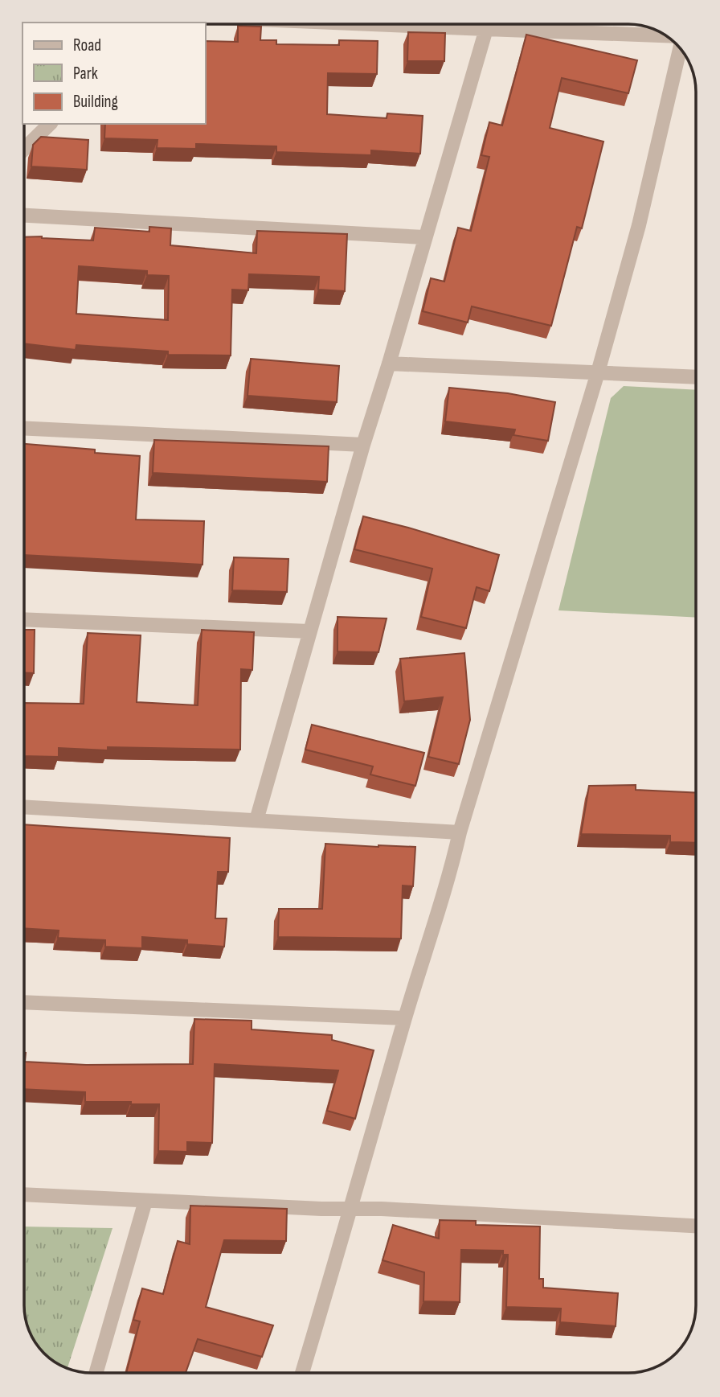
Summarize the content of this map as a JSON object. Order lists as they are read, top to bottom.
{
  "legend": ["Road", "Park", "Building"]
}
